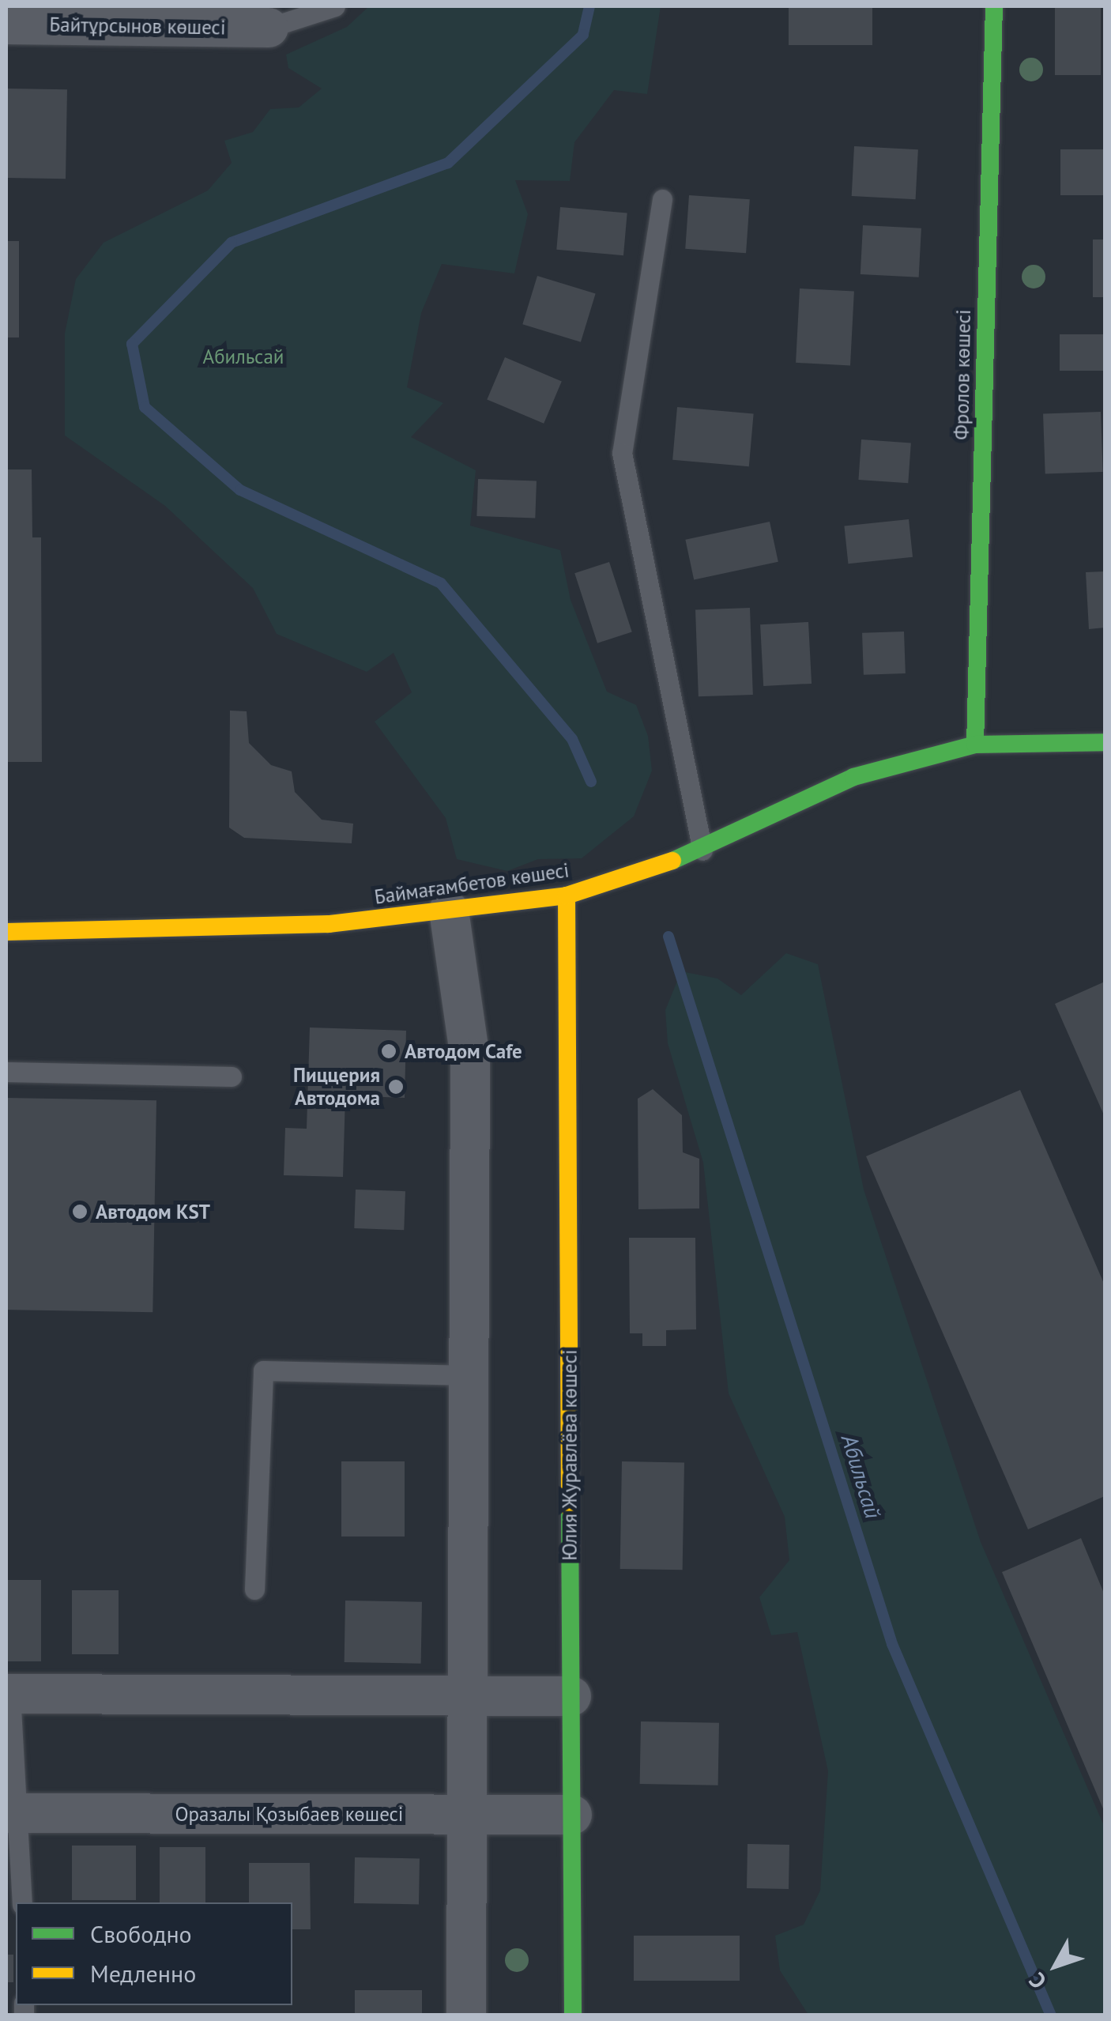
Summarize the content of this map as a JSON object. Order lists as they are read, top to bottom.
{
  "streets": {
    "street": [
      "Байтұрсынов көшесі",
      "Фролов көшесі",
      "Баймағамбетов көшесі",
      "Юлия Журавлёва көшесі",
      "Оразалы Қозыбаев көшесі"
    ]
  },
  "crossings": [
    ["Фролов көшесі", "Баймағамбетов көшесі"],
    ["Баймағамбетов көшесі", "Юлия Журавлёва көшесі"],
    ["Юлия Журавлёва көшесі", "Оразалы Қозыбаев көшесі"]
  ],
  "water": ["Абильсай"],
  "parks": ["Абильсай"],
  "places": ["Автодом Cafe", "Пиццерия Автодома", "Автодом KST"],
  "legend": ["Свободно", "Медленно"],
  "north": "bottom left"
}
